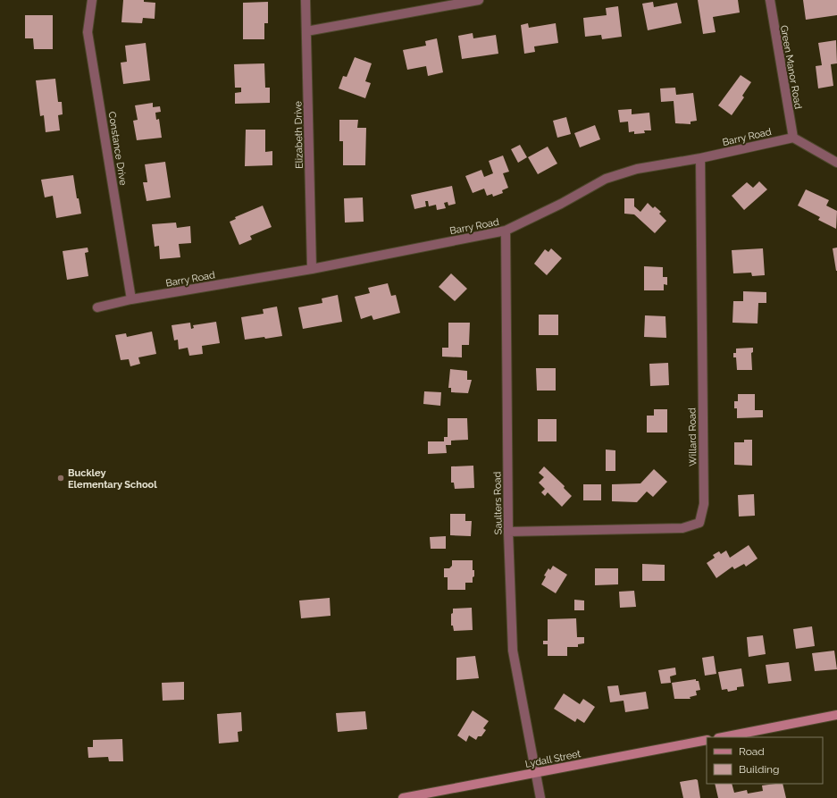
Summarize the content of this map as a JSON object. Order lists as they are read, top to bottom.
{
  "streets": {
    "street": [
      "Green Manor Road",
      "Elizabeth Drive",
      "Barry Road",
      "Constance Drive",
      "Willard Road",
      "Saulters Road",
      "Lydall Street"
    ]
  },
  "crossings": [
    ["Green Manor Road", "Barry Road"],
    ["Elizabeth Drive", "Barry Road"],
    ["Barry Road", "Constance Drive"],
    ["Barry Road", "Willard Road"],
    ["Barry Road", "Saulters Road"],
    ["Willard Road", "Saulters Road"],
    ["Saulters Road", "Lydall Street"]
  ],
  "places": ["Buckley Elementary School"],
  "legend": ["Road", "Building"]
}
